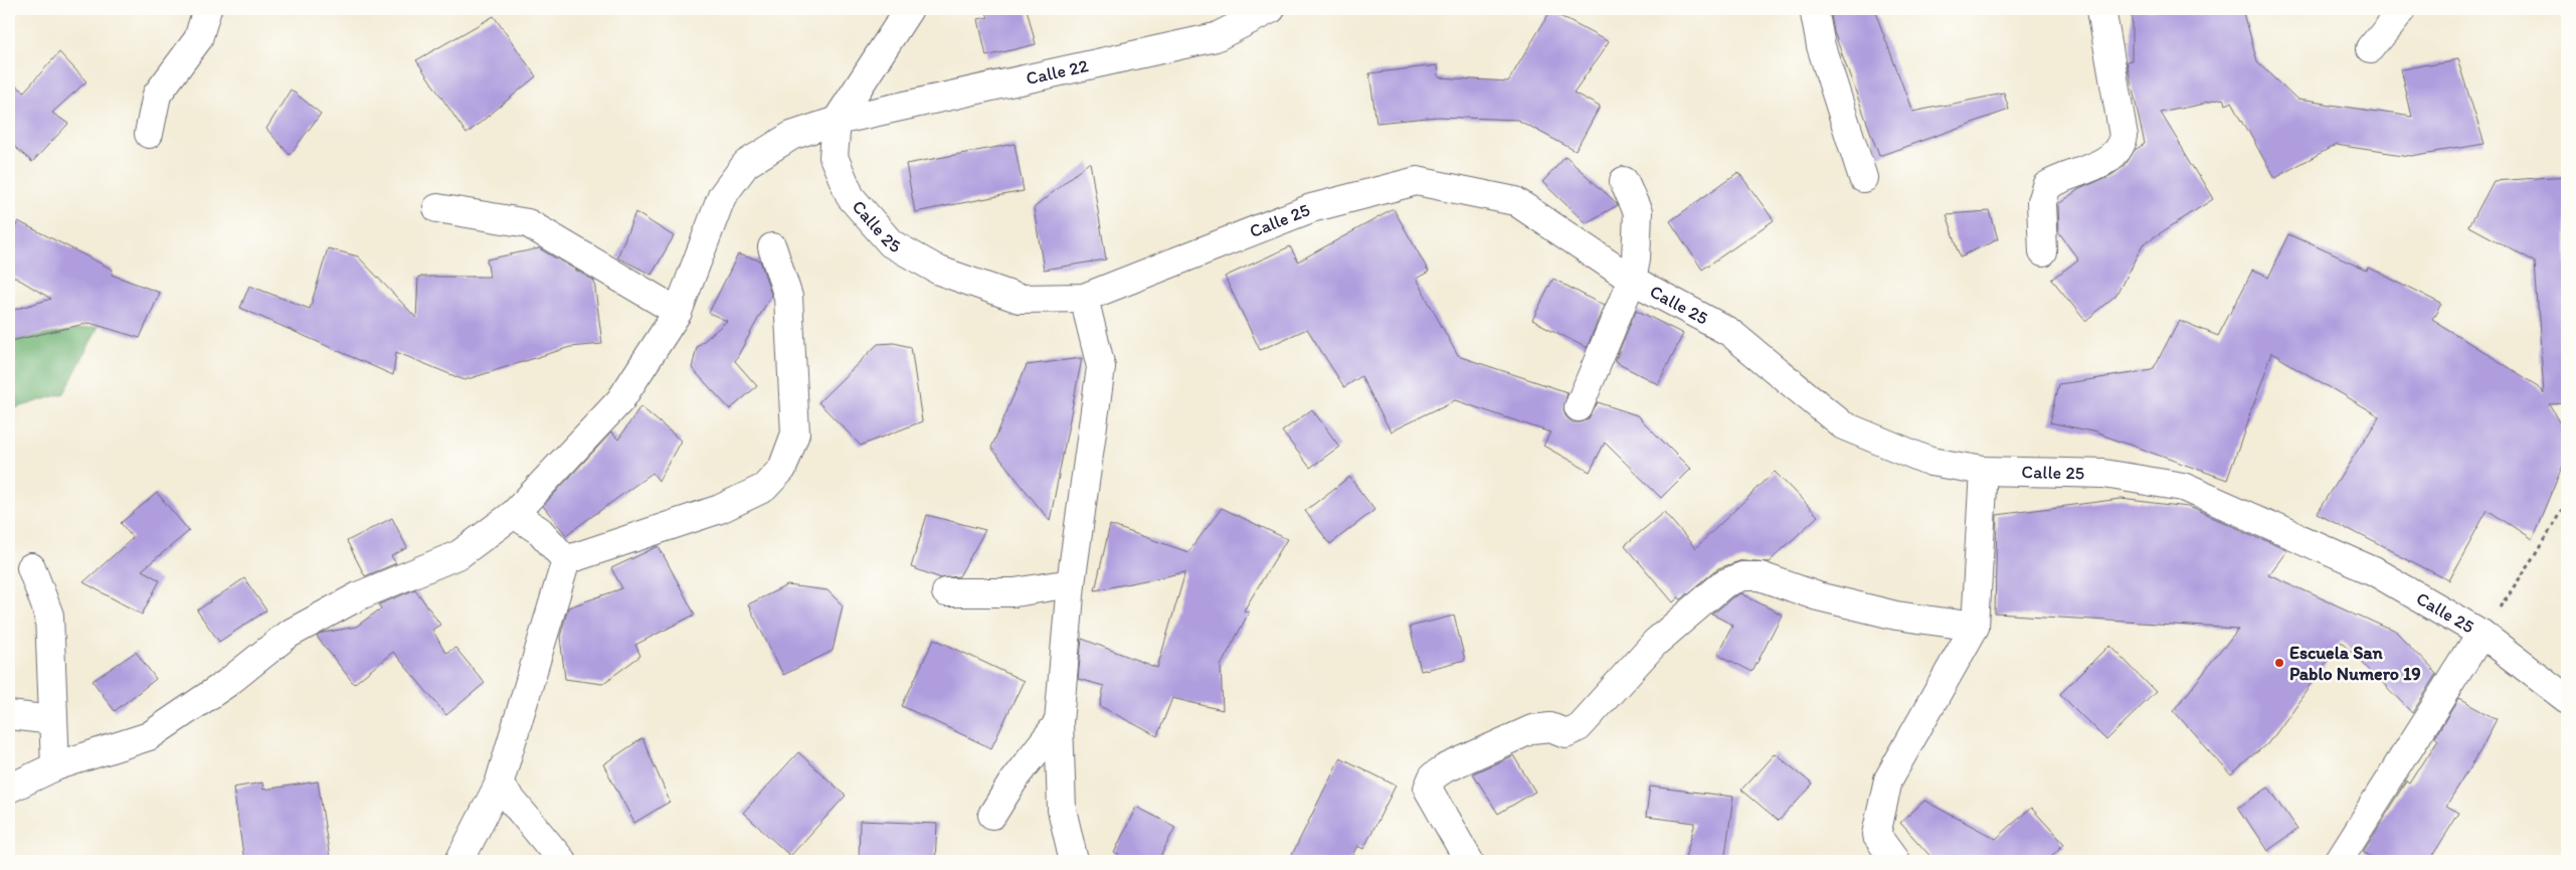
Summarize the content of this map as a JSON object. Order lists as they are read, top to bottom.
{
  "streets": {
    "street": ["Calle 22", "Calle 25"]
  },
  "crossings": [
    ["Calle 22", "Calle 25"]
  ],
  "places": ["Escuela San Pablo Numero 19"]
}
